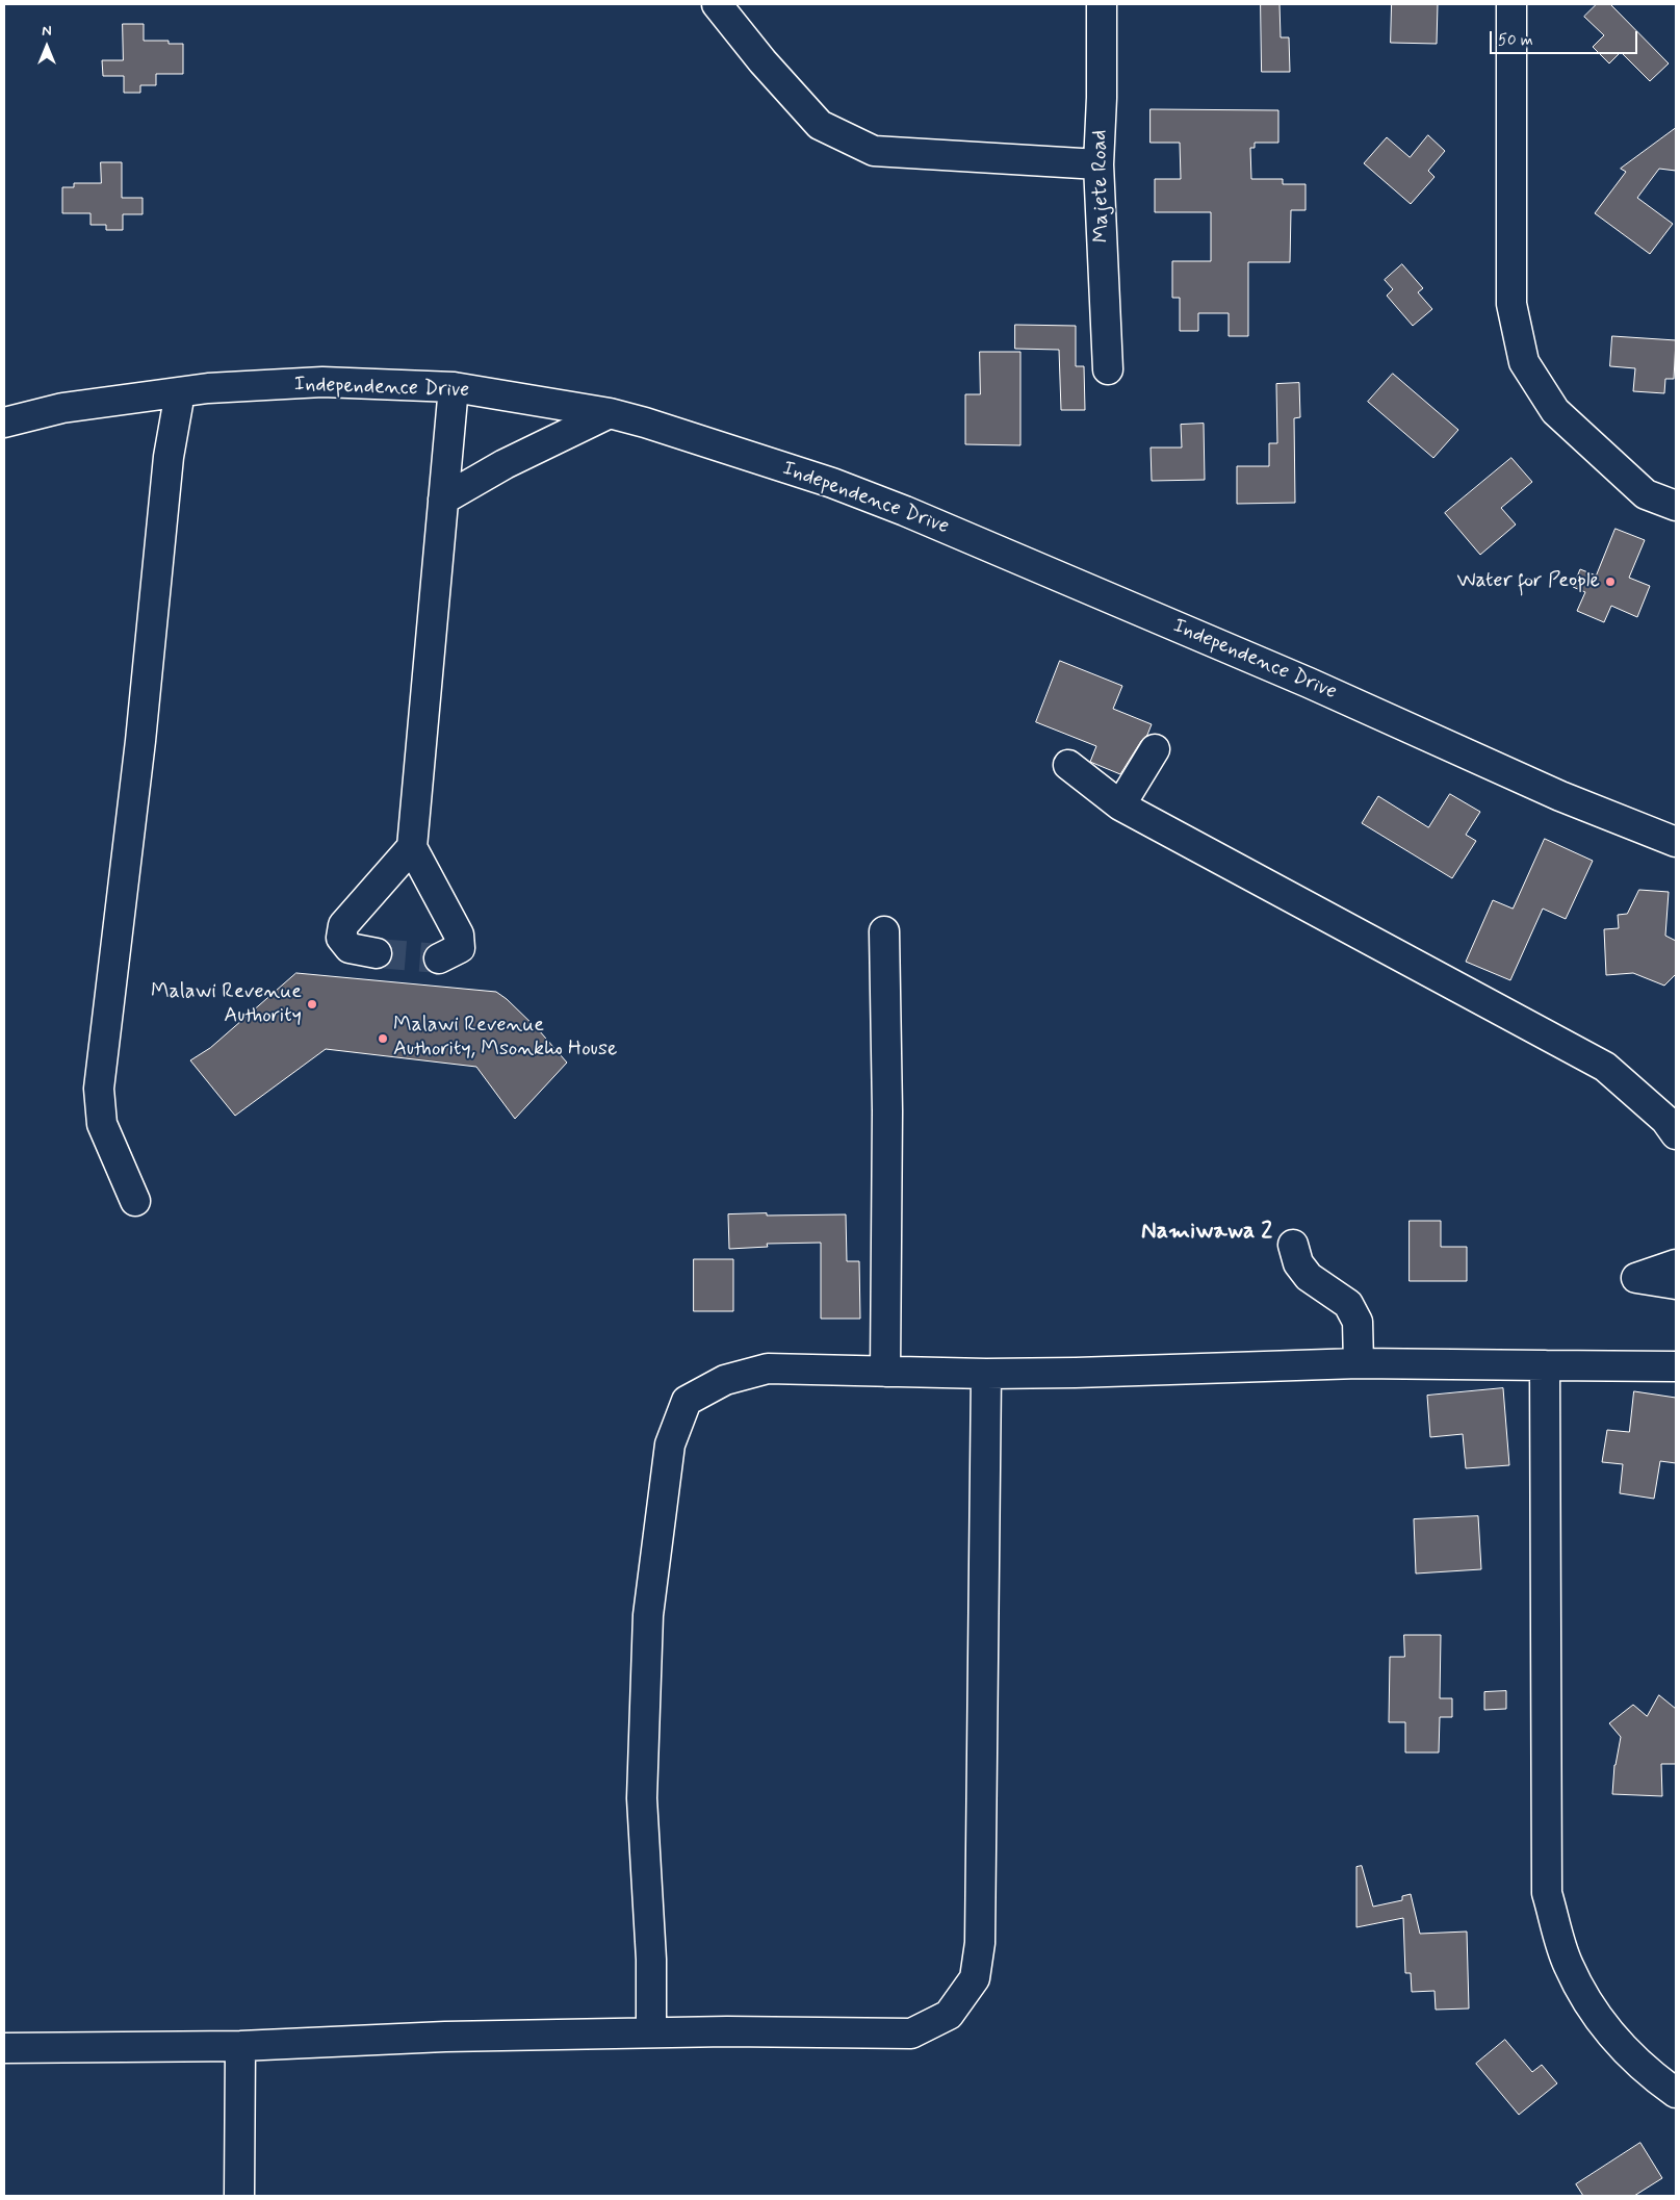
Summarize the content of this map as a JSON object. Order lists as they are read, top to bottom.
{
  "streets": {
    "street": ["Majete Road", "Independence Drive"]
  },
  "districts": ["Namiwawa 2"],
  "places": ["Water for People", "Malawi Revenue Authority", "Malawi Revenue Authority, Msonkho House"],
  "scale_bar": "50 m",
  "north": "top"
}
